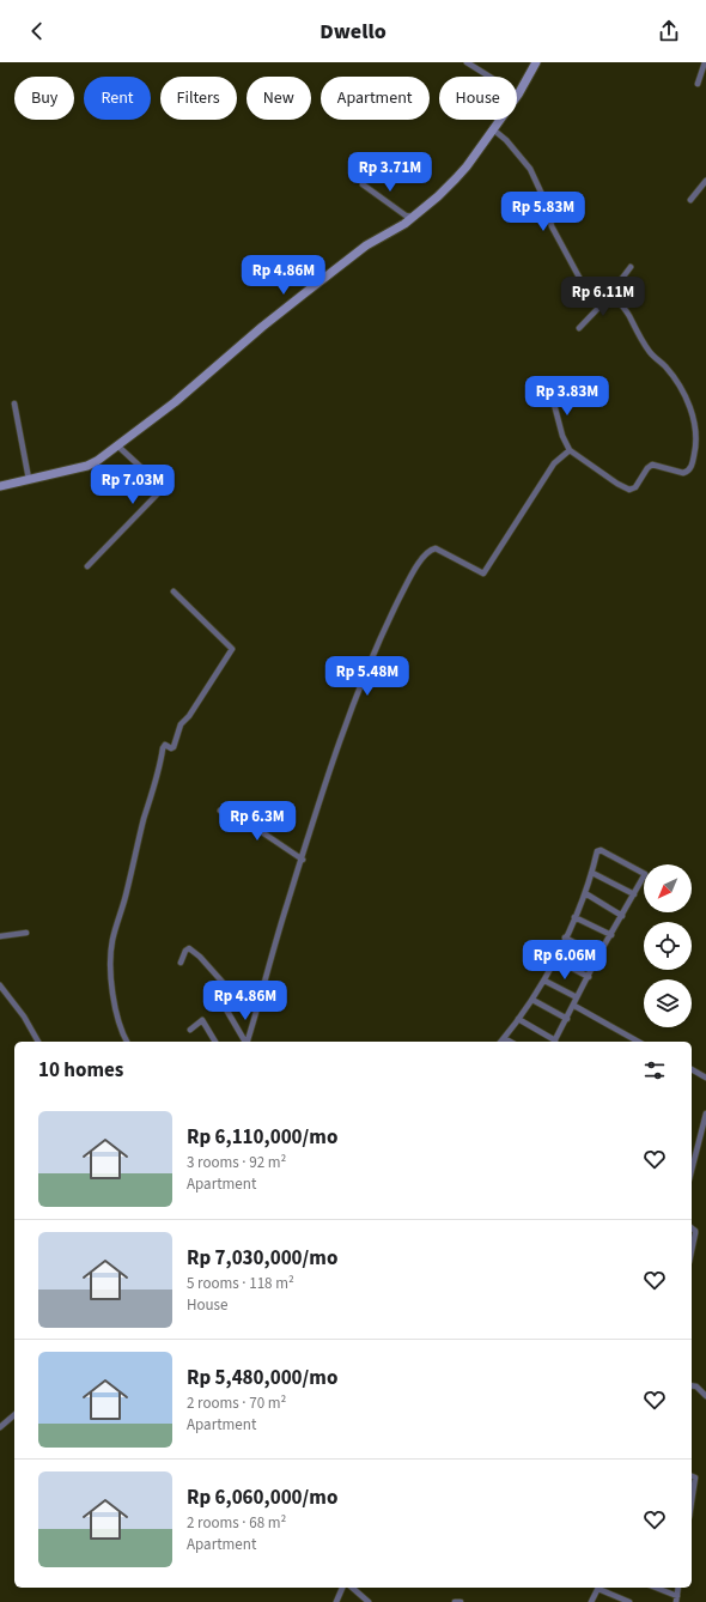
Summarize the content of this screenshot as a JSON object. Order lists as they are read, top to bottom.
{
  "north": "bottom left",
  "page": {
    "header": "Dwello",
    "chip": [
      "Buy",
      "Rent",
      "Filters",
      "New",
      "Apartment",
      "House"
    ],
    "price": [
      "Rp 3.71M",
      "Rp 5.83M",
      "Rp 4.86M",
      "Rp 6.11M",
      "Rp 3.83M",
      "Rp 7.03M",
      "Rp 5.48M",
      "Rp 6.3M",
      "Rp 6.06M",
      "Rp 4.86M"
    ],
    "heading": "10 homes",
    "list": [
      {
        "name": "Rp 6,110,000/mo",
        "note": "3 rooms · 92 m² · Apartment"
      },
      {
        "name": "Rp 7,030,000/mo",
        "note": "5 rooms · 118 m² · House"
      },
      {
        "name": "Rp 5,480,000/mo",
        "note": "2 rooms · 70 m² · Apartment"
      },
      {
        "name": "Rp 6,060,000/mo",
        "note": "2 rooms · 68 m² · Apartment"
      }
    ]
  }
}
